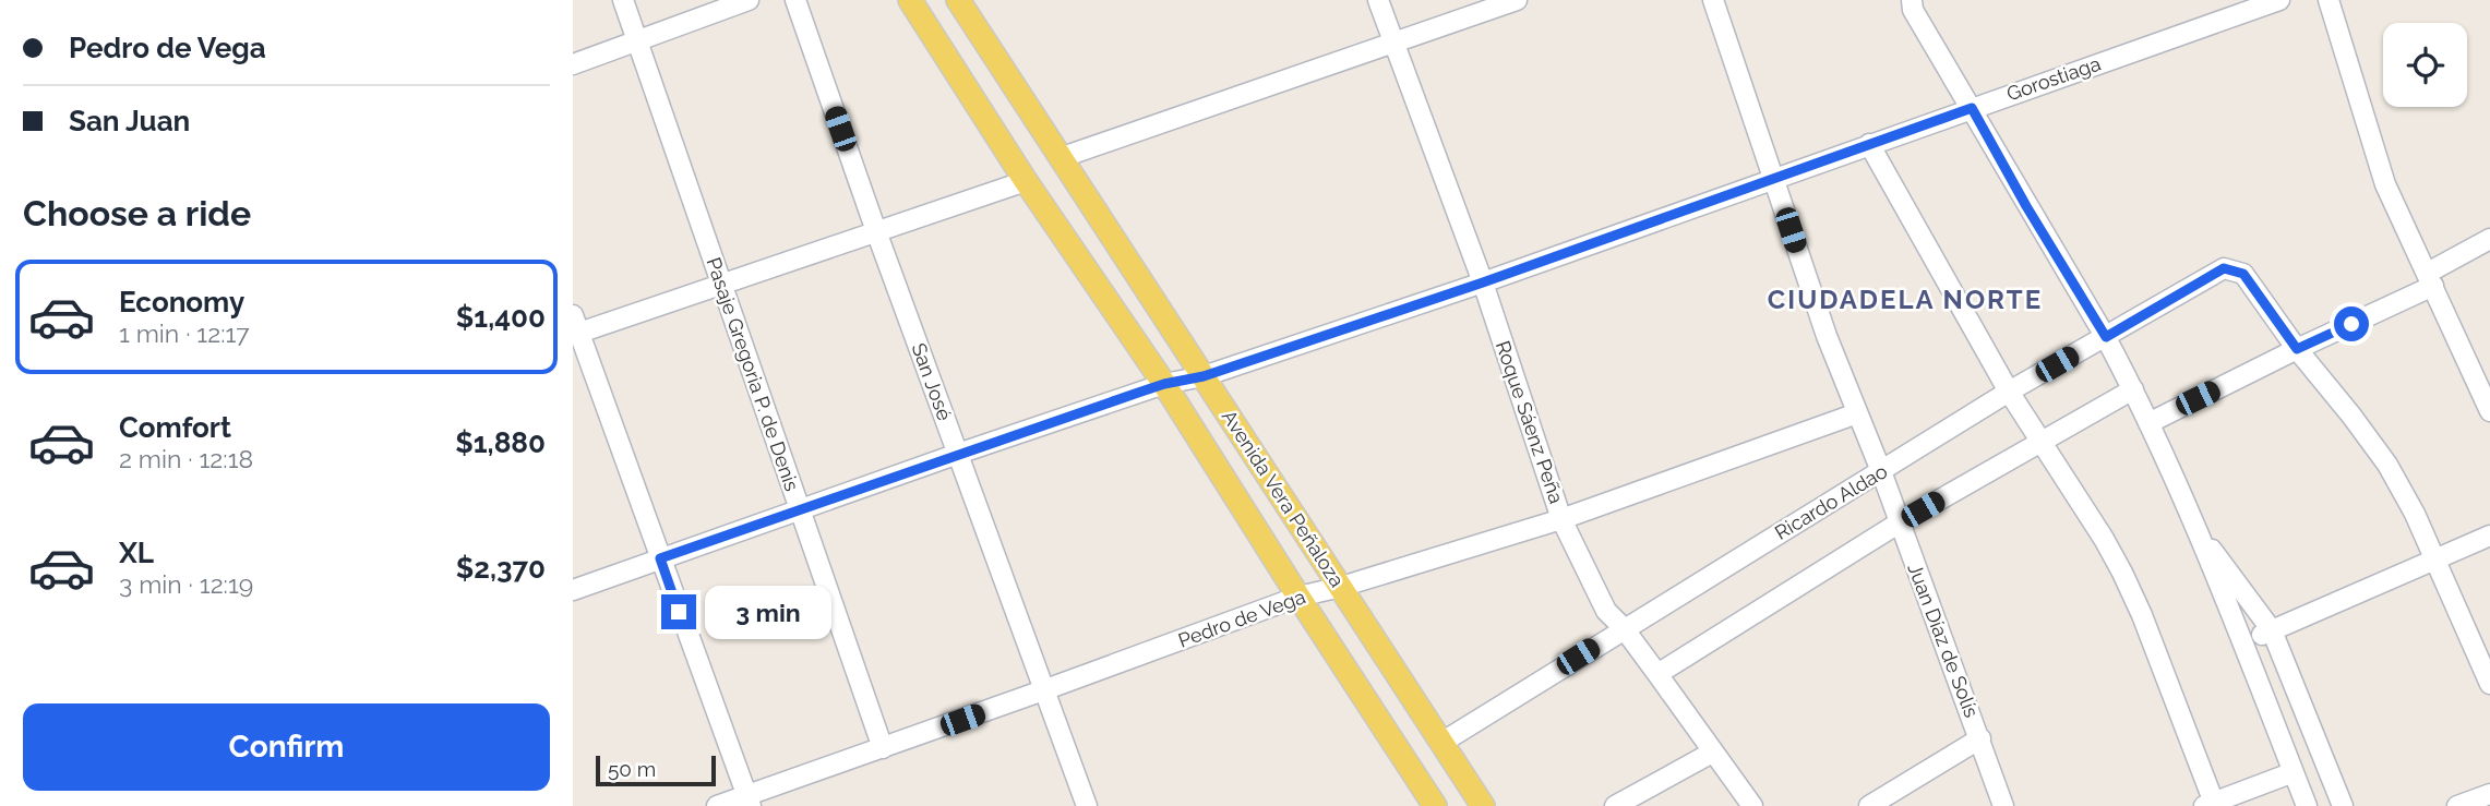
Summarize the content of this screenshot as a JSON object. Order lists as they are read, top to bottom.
{
  "streets": {
    "main road": ["Avenida Vera Peñaloza"],
    "street": [
      "Gorostiaga",
      "Pasaje Gregoria P. de Denis",
      "San José",
      "Roque Sáenz Peña",
      "Ricardo Aldao",
      "Pedro de Vega",
      "Juan Díaz de Solís"
    ]
  },
  "crossings": [
    ["Gorostiaga", "Pasaje Gregoria P. de Denis"],
    ["Gorostiaga", "San José"],
    ["Gorostiaga", "Roque Sáenz Peña"],
    ["Gorostiaga", "Avenida Vera Peñaloza"],
    ["Gorostiaga", "Juan Díaz de Solís"],
    ["Pasaje Gregoria P. de Denis", "Pedro de Vega"],
    ["San José", "Pedro de Vega"],
    ["Roque Sáenz Peña", "Ricardo Aldao"],
    ["Roque Sáenz Peña", "Pedro de Vega"],
    ["Avenida Vera Peñaloza", "Ricardo Aldao"],
    ["Avenida Vera Peñaloza", "Pedro de Vega"],
    ["Ricardo Aldao", "Juan Díaz de Solís"],
    ["Pedro de Vega", "Juan Díaz de Solís"]
  ],
  "districts": ["CIUDADELA NORTE"],
  "scale_bar": "50 m",
  "page": {
    "banner": ["Pedro de Vega", "San Juan"],
    "heading": "Choose a ride",
    "list": [
      {
        "name": "Economy",
        "note": "1 min · 12:17",
        "value": "$1,400"
      },
      {
        "name": "Comfort",
        "note": "2 min · 12:18",
        "value": "$1,880"
      },
      {
        "name": "XL",
        "note": "3 min · 12:19",
        "value": "$2,370"
      }
    ],
    "bubble": "3 min",
    "buttons": "Confirm",
    "scale": "50 m"
  }
}
